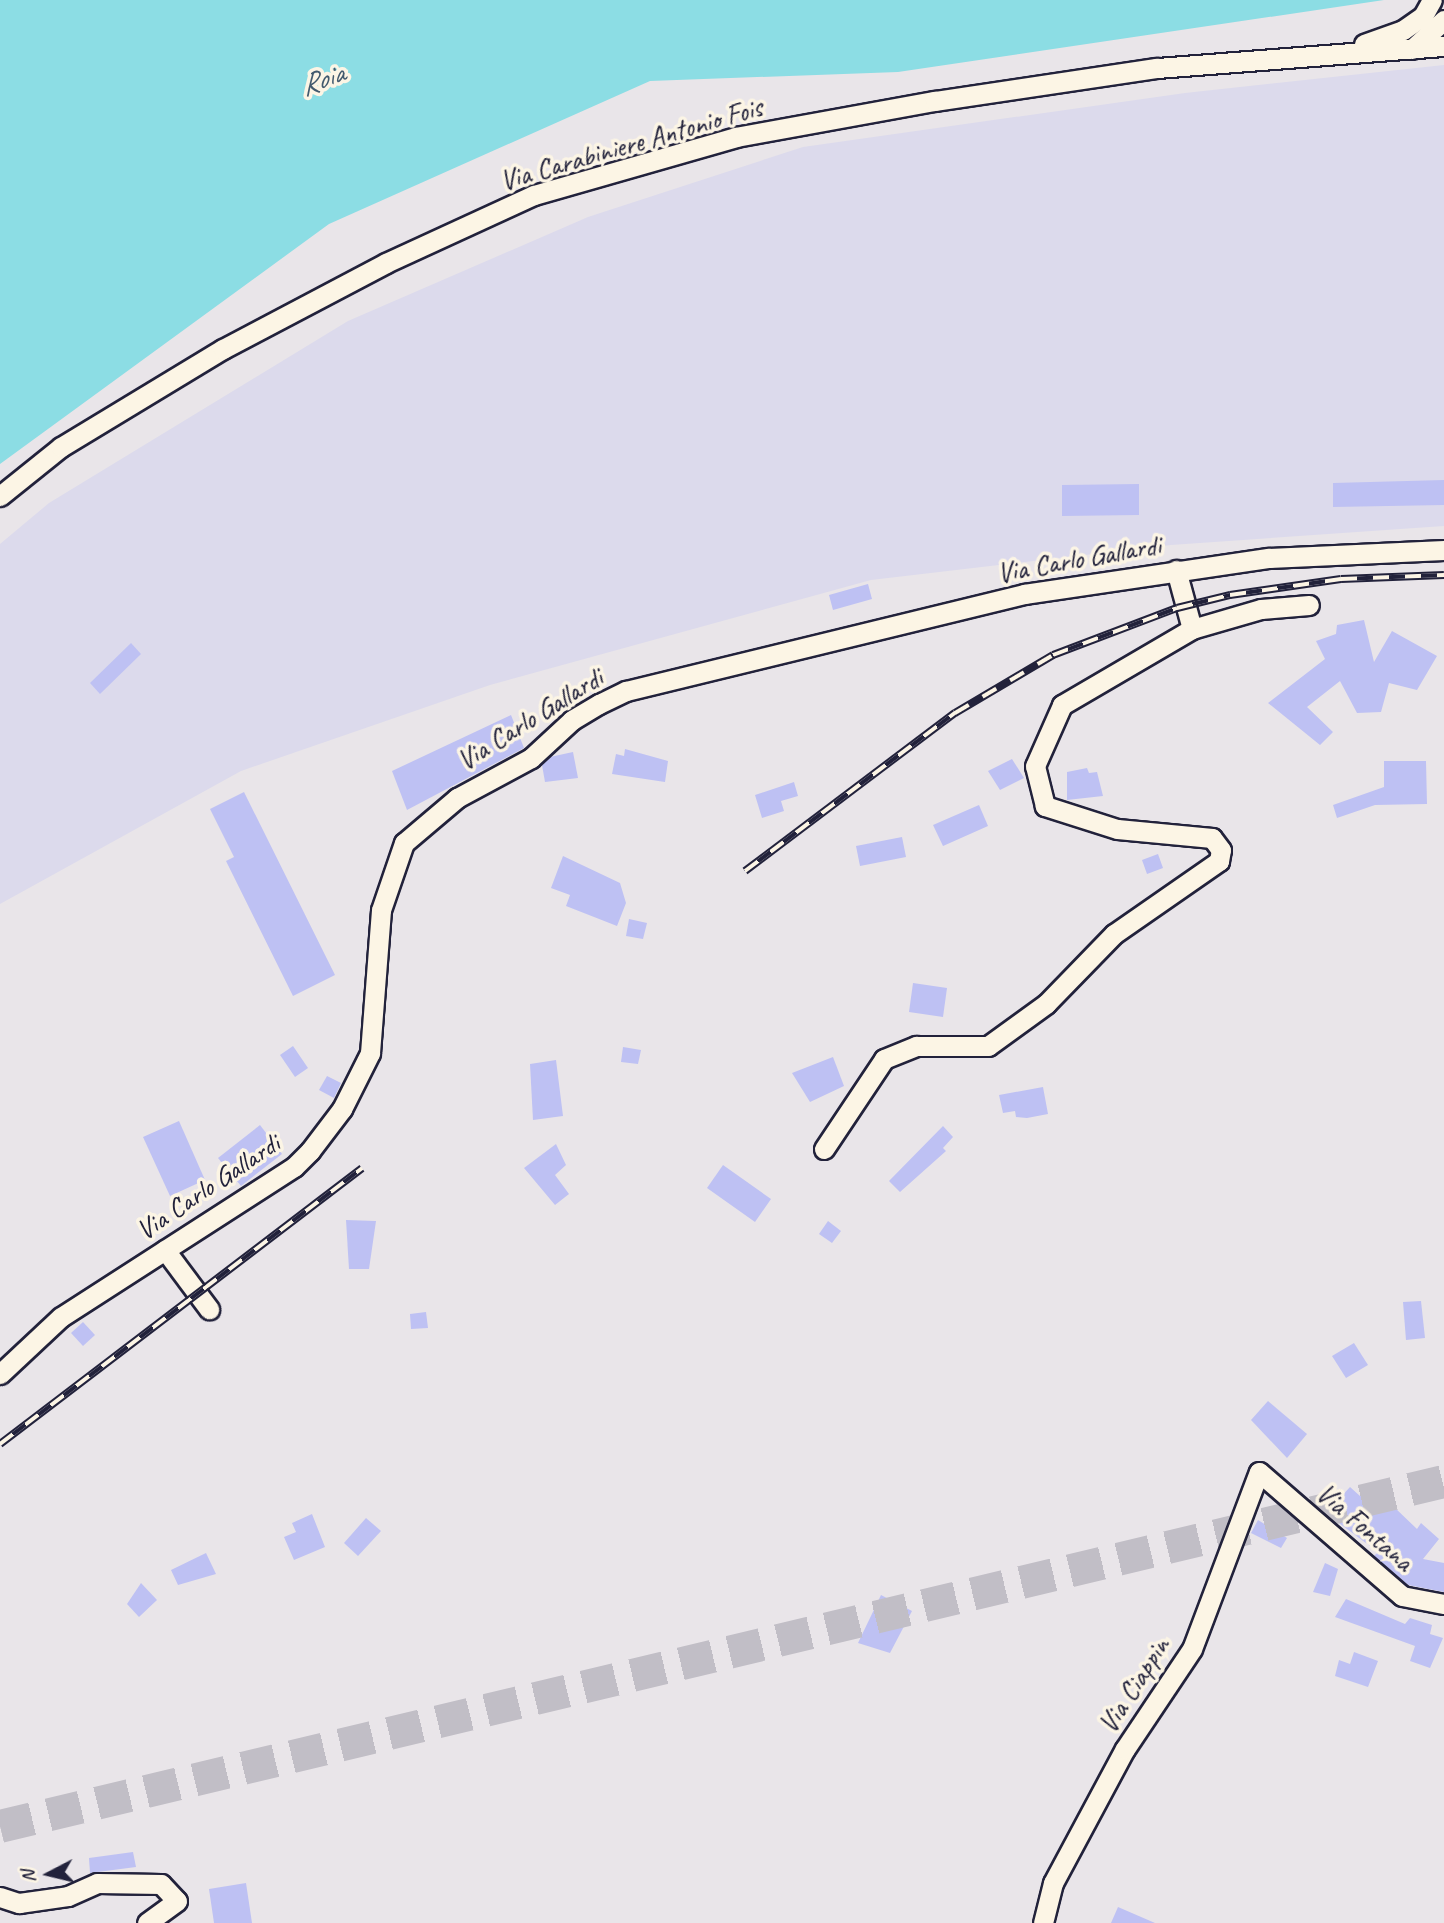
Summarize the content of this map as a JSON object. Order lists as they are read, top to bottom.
{
  "streets": {
    "street": [
      "Via Carabiniere Antonio Fois",
      "Via Carlo Gallardi",
      "Via Fontana",
      "Via Ciappin"
    ]
  },
  "crossings": [
    ["Via Fontana", "Via Ciappin"]
  ],
  "water": ["Roia"],
  "north": "left"
}
